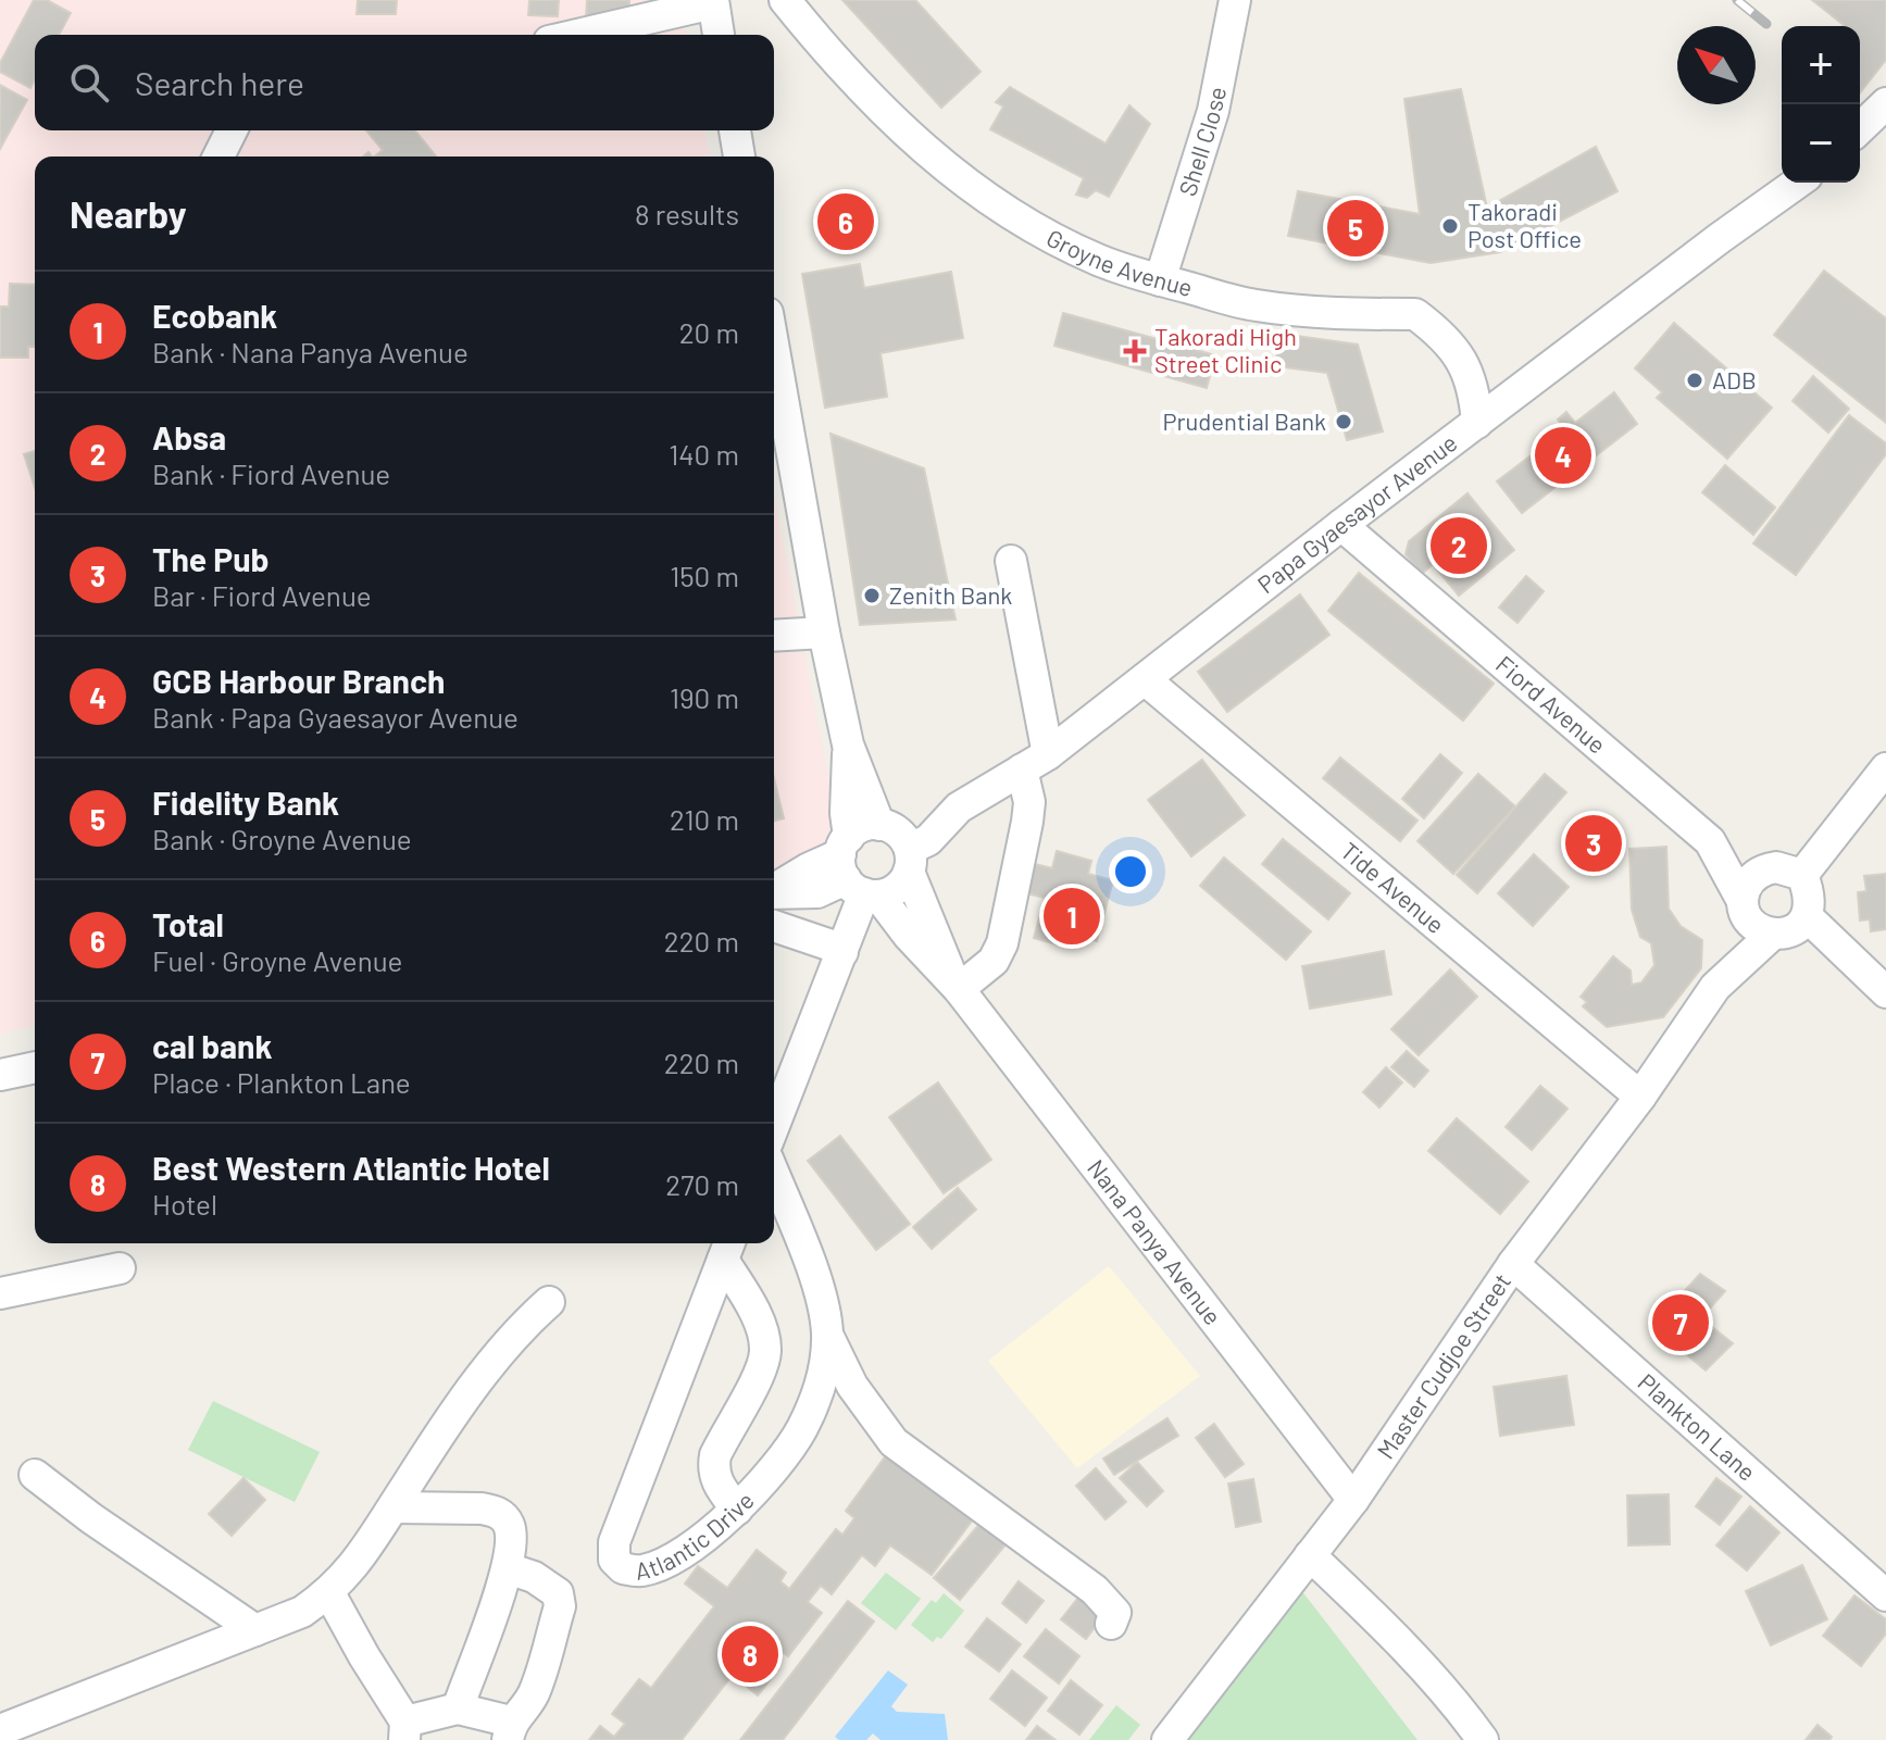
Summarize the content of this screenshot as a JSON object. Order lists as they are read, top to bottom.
{
  "streets": {
    "street": [
      "Shell Close",
      "Groyne Avenue",
      "Papa Gyaesayor Avenue",
      "Fiord Avenue",
      "Tide Avenue",
      "Nana Panya Avenue",
      "Master Cudjoe Street",
      "Plankton Lane",
      "Atlantic Drive"
    ]
  },
  "crossings": [
    ["Shell Close", "Groyne Avenue"],
    ["Groyne Avenue", "Papa Gyaesayor Avenue"],
    ["Papa Gyaesayor Avenue", "Fiord Avenue"],
    ["Papa Gyaesayor Avenue", "Tide Avenue"],
    ["Papa Gyaesayor Avenue", "Nana Panya Avenue"],
    ["Fiord Avenue", "Master Cudjoe Street"],
    ["Tide Avenue", "Master Cudjoe Street"],
    ["Nana Panya Avenue", "Master Cudjoe Street"],
    ["Master Cudjoe Street", "Plankton Lane"]
  ],
  "places": {
    "other": [
      "Takoradi Post Office",
      "ADB",
      "Prudential Bank",
      "Zenith Bank"
    ],
    "health": ["Takoradi High Street Clinic"]
  },
  "north": "top left",
  "page": {
    "map_buttons": ["+", "−"],
    "search": "Search here",
    "heading": ["Nearby", "8 results"],
    "pins": [
      "6",
      "5",
      "4",
      "2",
      "3",
      "1",
      "7",
      "8"
    ],
    "list": [
      {
        "mark": "1",
        "name": "Ecobank",
        "note": "Bank · Nana Panya Avenue",
        "value": "20 m"
      },
      {
        "mark": "2",
        "name": "Absa",
        "note": "Bank · Fiord Avenue",
        "value": "140 m"
      },
      {
        "mark": "3",
        "name": "The Pub",
        "note": "Bar · Fiord Avenue",
        "value": "150 m"
      },
      {
        "mark": "4",
        "name": "GCB Harbour Branch",
        "note": "Bank · Papa Gyaesayor Avenue",
        "value": "190 m"
      },
      {
        "mark": "5",
        "name": "Fidelity Bank",
        "note": "Bank · Groyne Avenue",
        "value": "210 m"
      },
      {
        "mark": "6",
        "name": "Total",
        "note": "Fuel · Groyne Avenue",
        "value": "220 m"
      },
      {
        "mark": "7",
        "name": "cal bank",
        "note": "Place · Plankton Lane",
        "value": "220 m"
      },
      {
        "mark": "8",
        "name": "Best Western Atlantic Hotel",
        "note": "Hotel",
        "value": "270 m"
      }
    ]
  }
}
